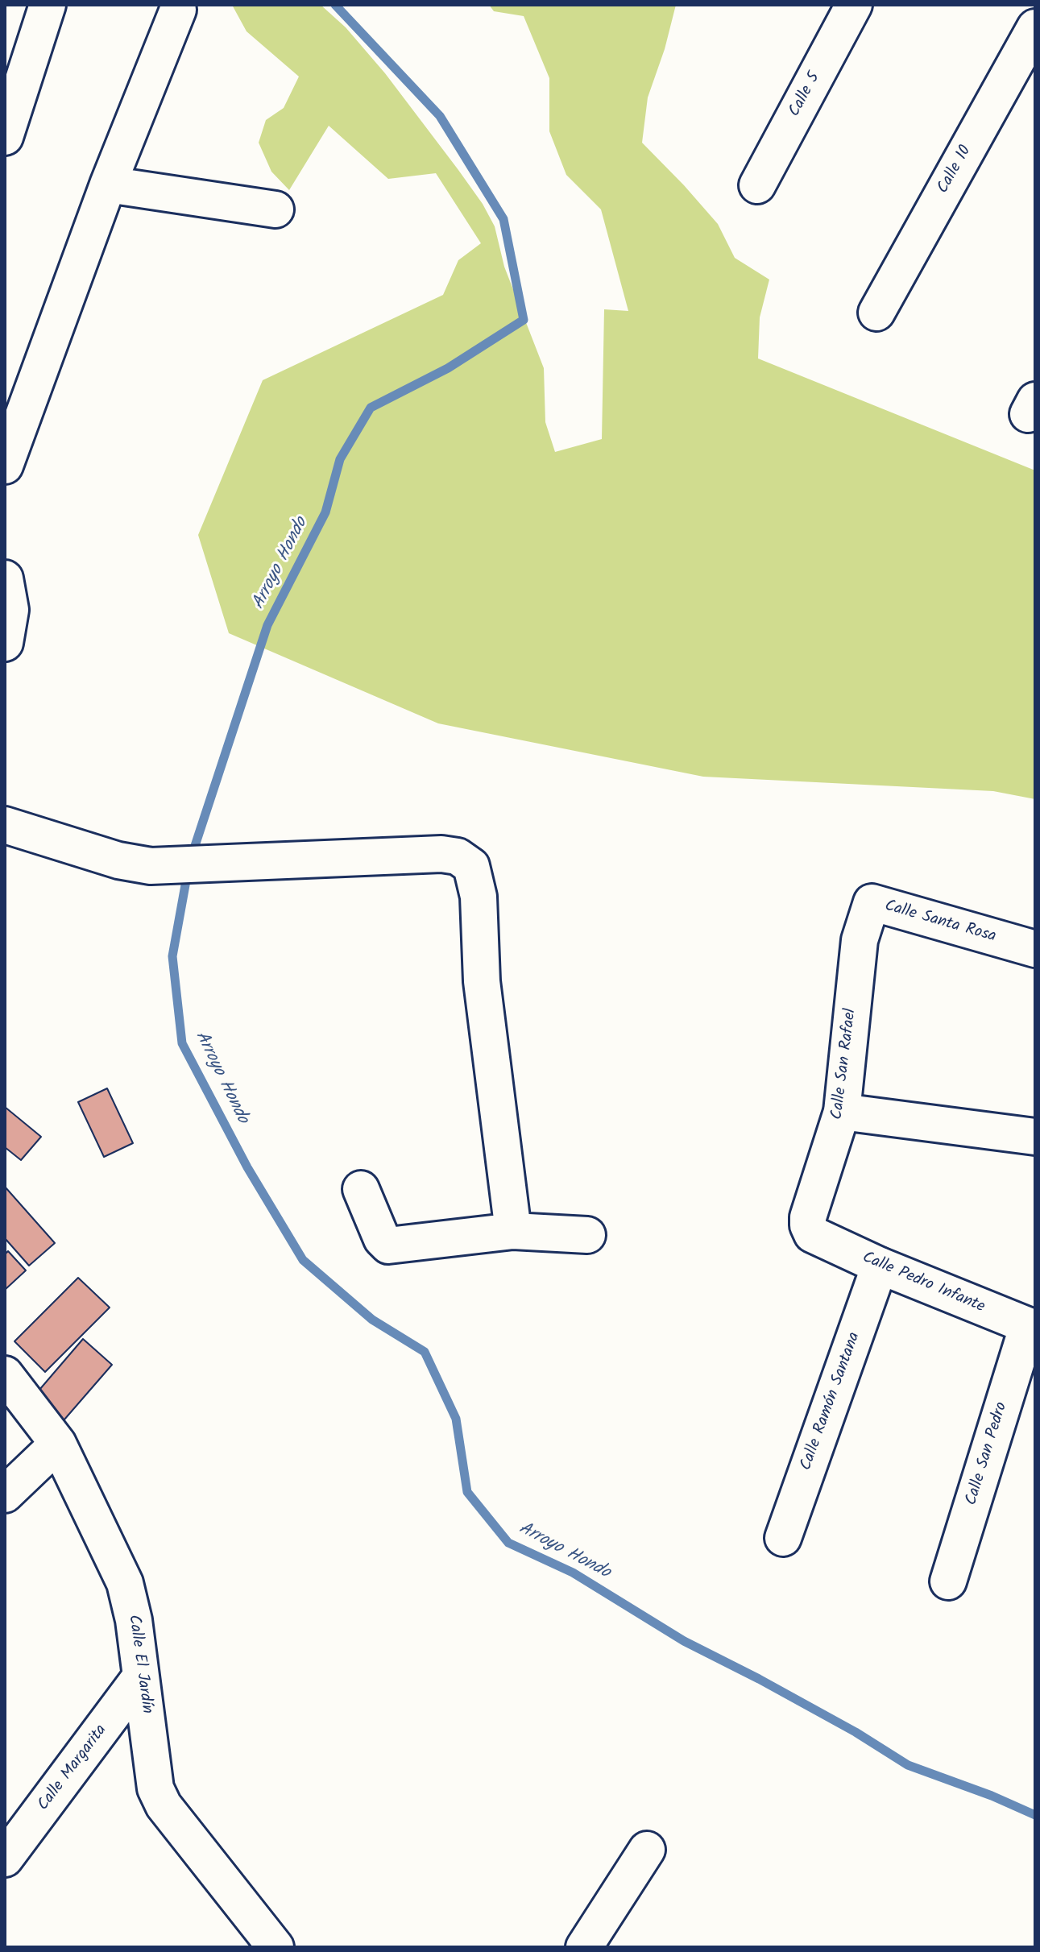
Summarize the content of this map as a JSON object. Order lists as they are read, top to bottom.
{
  "streets": {
    "street": [
      "Calle 5",
      "Calle 10",
      "Calle Santa Rosa",
      "Calle San Rafael",
      "Calle Pedro Infante",
      "Calle Ramón Santana",
      "Calle San Pedro",
      "Calle El Jardín",
      "Calle Margarita"
    ]
  },
  "crossings": [
    ["Calle Santa Rosa", "Calle San Rafael"],
    ["Calle San Rafael", "Calle Pedro Infante"],
    ["Calle Pedro Infante", "Calle Ramón Santana"],
    ["Calle Pedro Infante", "Calle San Pedro"],
    ["Calle El Jardín", "Calle Margarita"]
  ],
  "water": ["Arroyo Hondo"]
}
